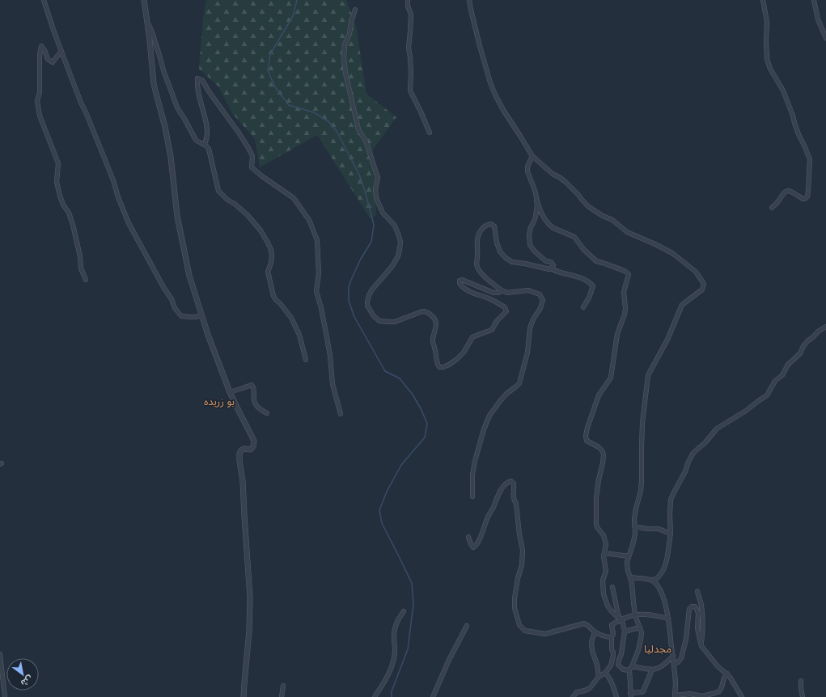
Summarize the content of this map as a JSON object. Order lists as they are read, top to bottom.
{
  "districts": ["بو زريده", "مجدليا"],
  "north": "bottom right"
}
